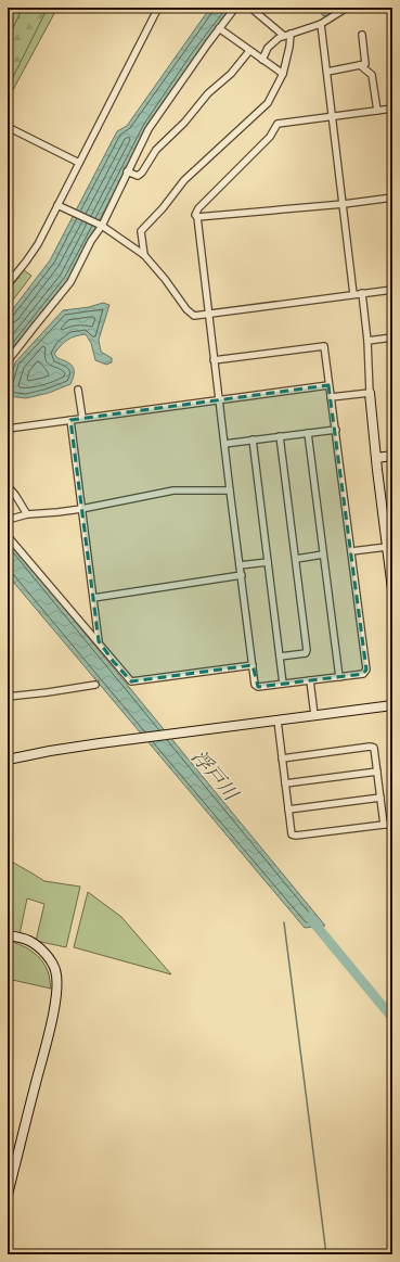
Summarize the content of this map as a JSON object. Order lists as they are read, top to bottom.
{
  "water": ["浮戸川"]
}
